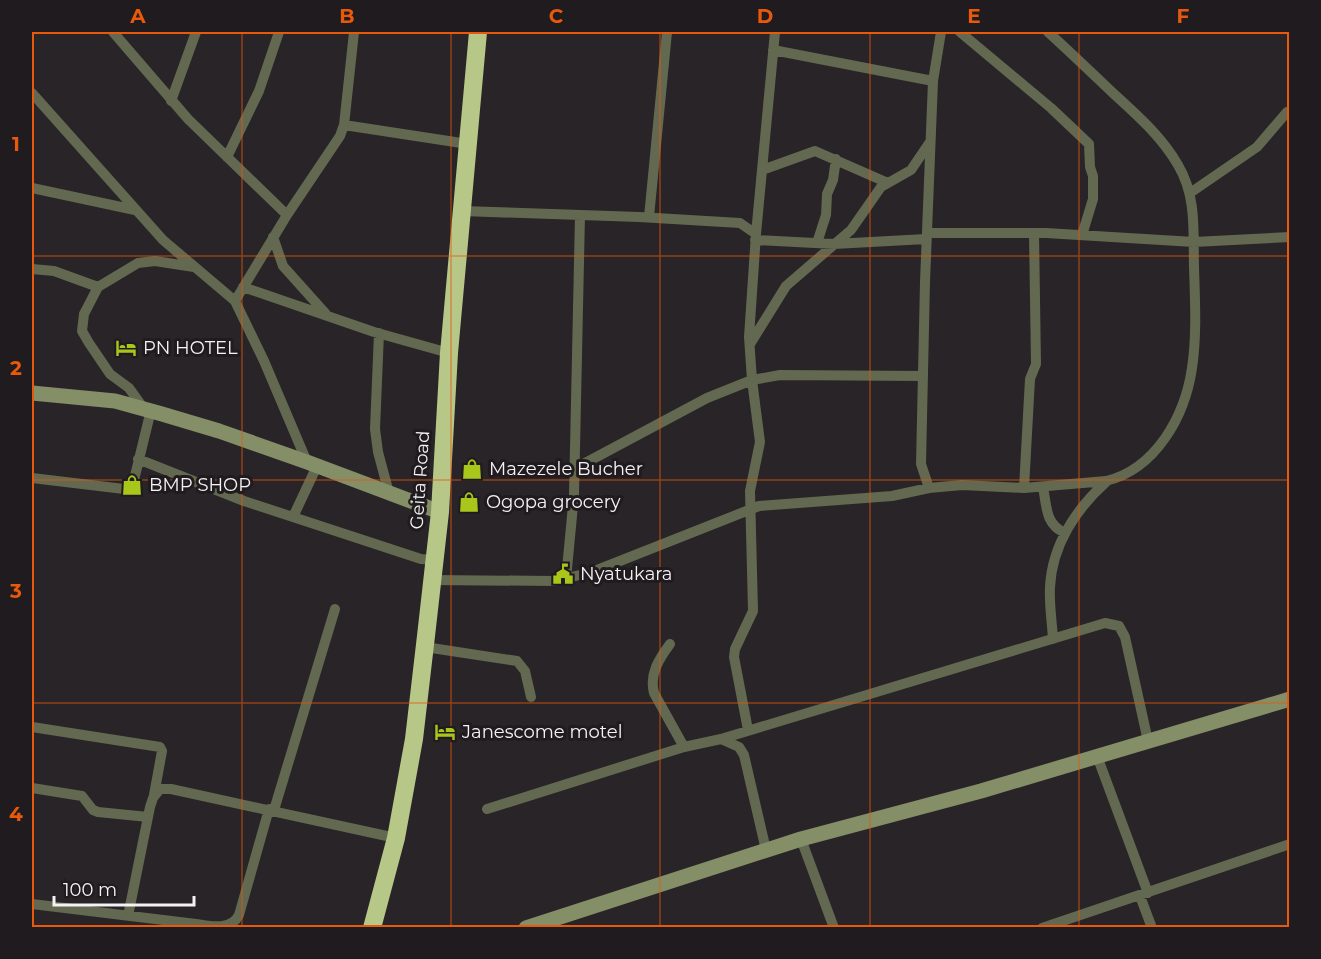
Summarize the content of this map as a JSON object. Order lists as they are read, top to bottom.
{
  "streets": {
    "highway": ["Geita Road"]
  },
  "places": {
    "hotel": ["PN HOTEL", "Janescome motel"],
    "shop": ["Mazezele Bucher", "BMP SHOP", "Ogopa grocery"],
    "public building": ["Nyatukara"]
  },
  "scale_bar": "100 m",
  "grid": {
    "columns": [
      "A",
      "B",
      "C",
      "D",
      "E",
      "F"
    ],
    "rows": [
      "1",
      "2",
      "3",
      "4"
    ]
  }
}
